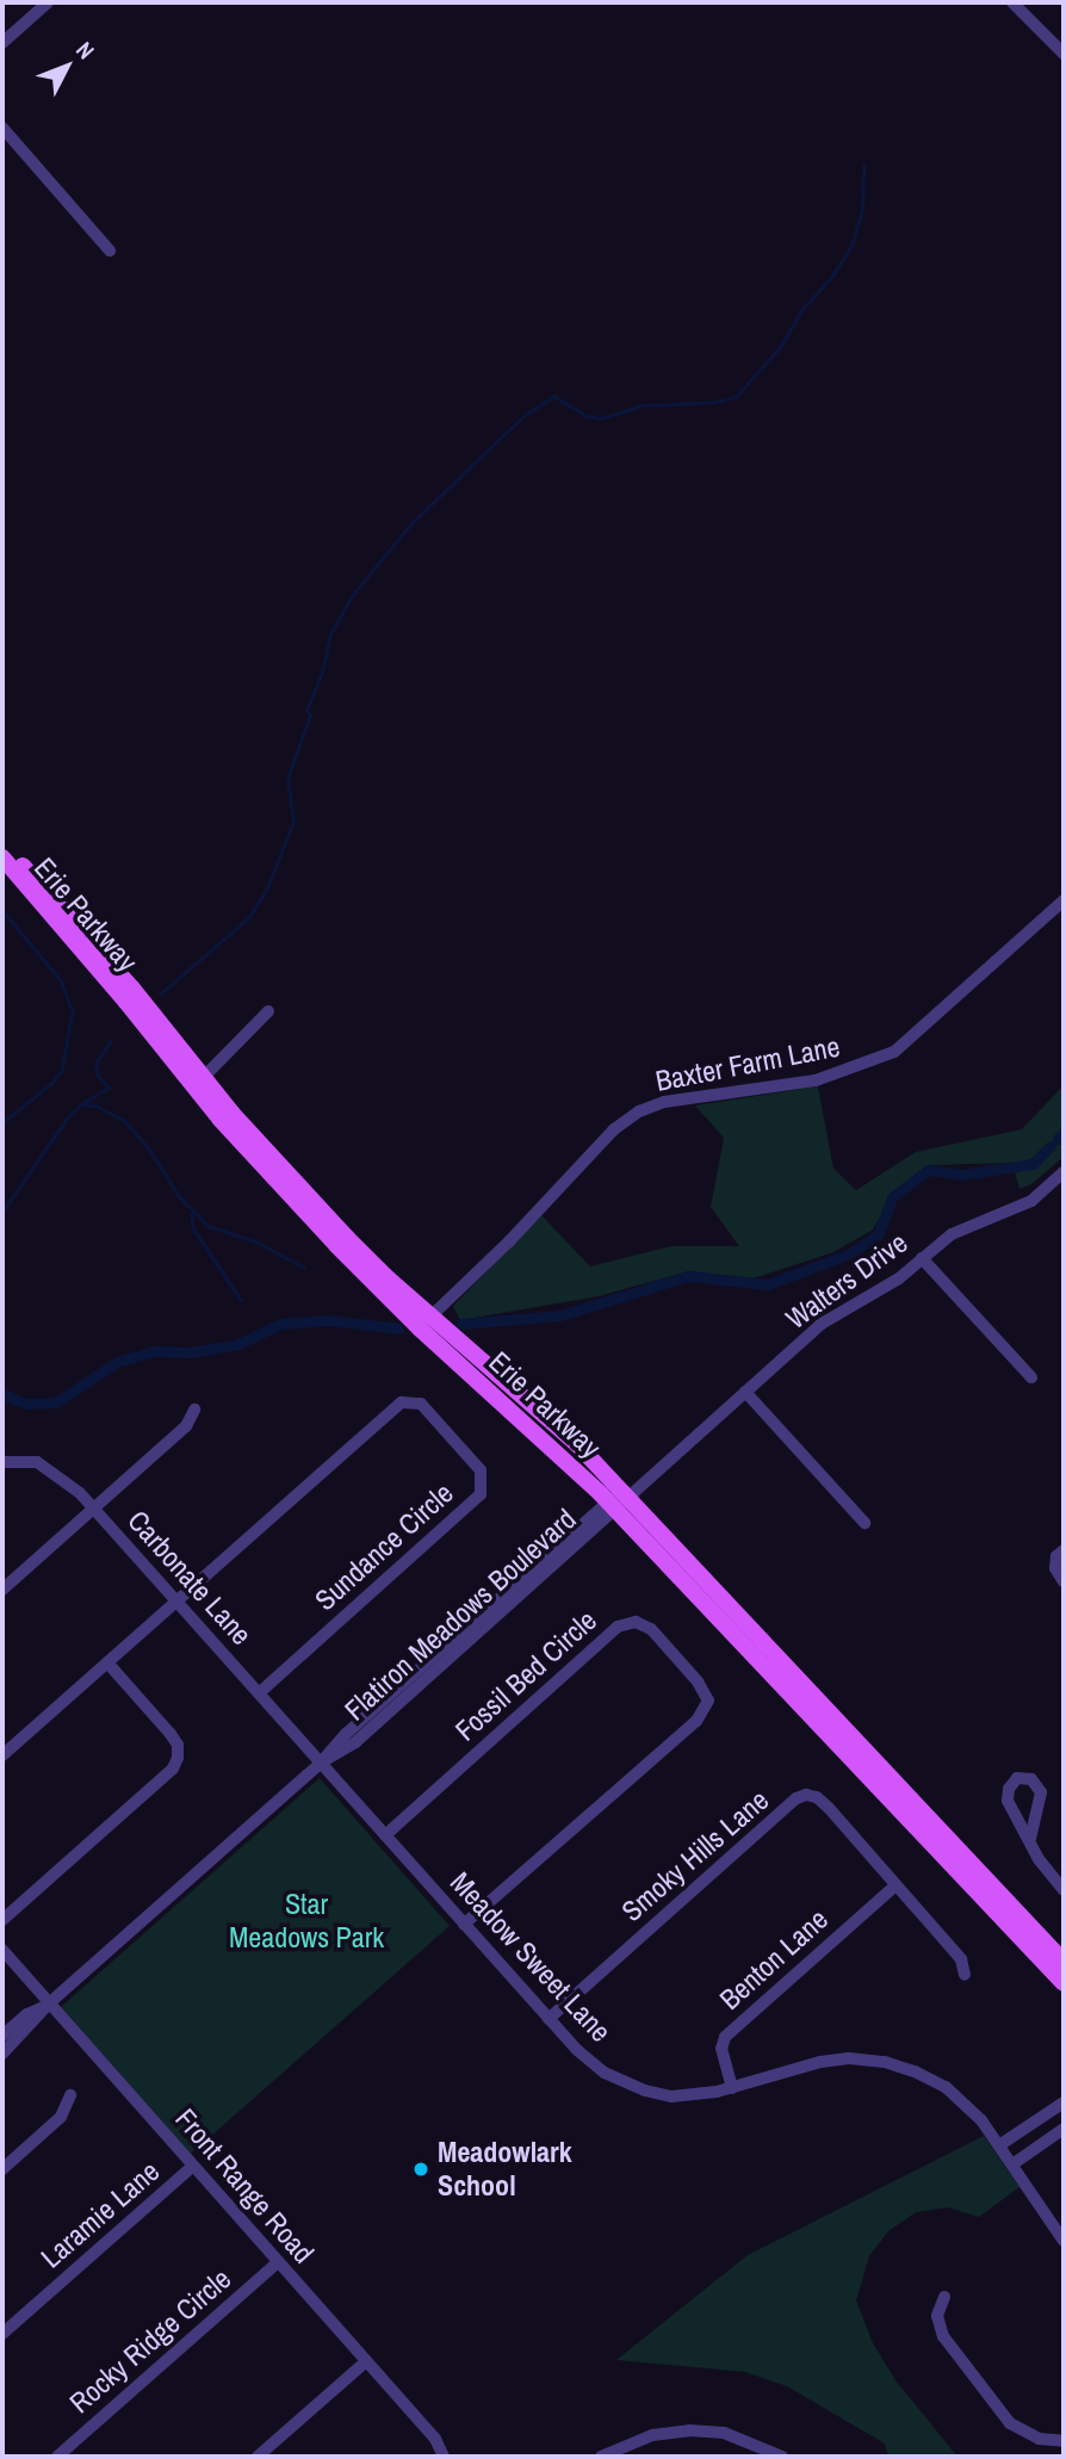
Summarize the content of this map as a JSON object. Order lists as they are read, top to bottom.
{
  "streets": {
    "main road": ["Erie Parkway"],
    "street": [
      "Baxter Farm Lane",
      "Walters Drive",
      "Sundance Circle",
      "Carbonate Lane",
      "Flatiron Meadows Boulevard",
      "Fossil Bed Circle",
      "Smoky Hills Lane",
      "Meadow Sweet Lane",
      "Benton Lane",
      "Front Range Road",
      "Laramie Lane",
      "Rocky Ridge Circle"
    ]
  },
  "crossings": [
    ["Erie Parkway", "Baxter Farm Lane"],
    ["Erie Parkway", "Walters Drive"],
    ["Erie Parkway", "Flatiron Meadows Boulevard"],
    ["Walters Drive", "Flatiron Meadows Boulevard"],
    ["Sundance Circle", "Carbonate Lane"],
    ["Carbonate Lane", "Flatiron Meadows Boulevard"],
    ["Carbonate Lane", "Meadow Sweet Lane"],
    ["Flatiron Meadows Boulevard", "Meadow Sweet Lane"],
    ["Flatiron Meadows Boulevard", "Front Range Road"],
    ["Fossil Bed Circle", "Meadow Sweet Lane"],
    ["Smoky Hills Lane", "Meadow Sweet Lane"],
    ["Smoky Hills Lane", "Benton Lane"],
    ["Meadow Sweet Lane", "Benton Lane"],
    ["Front Range Road", "Laramie Lane"],
    ["Front Range Road", "Rocky Ridge Circle"]
  ],
  "parks": ["Star Meadows Park"],
  "places": ["Meadowlark School"],
  "north": "top right"
}
